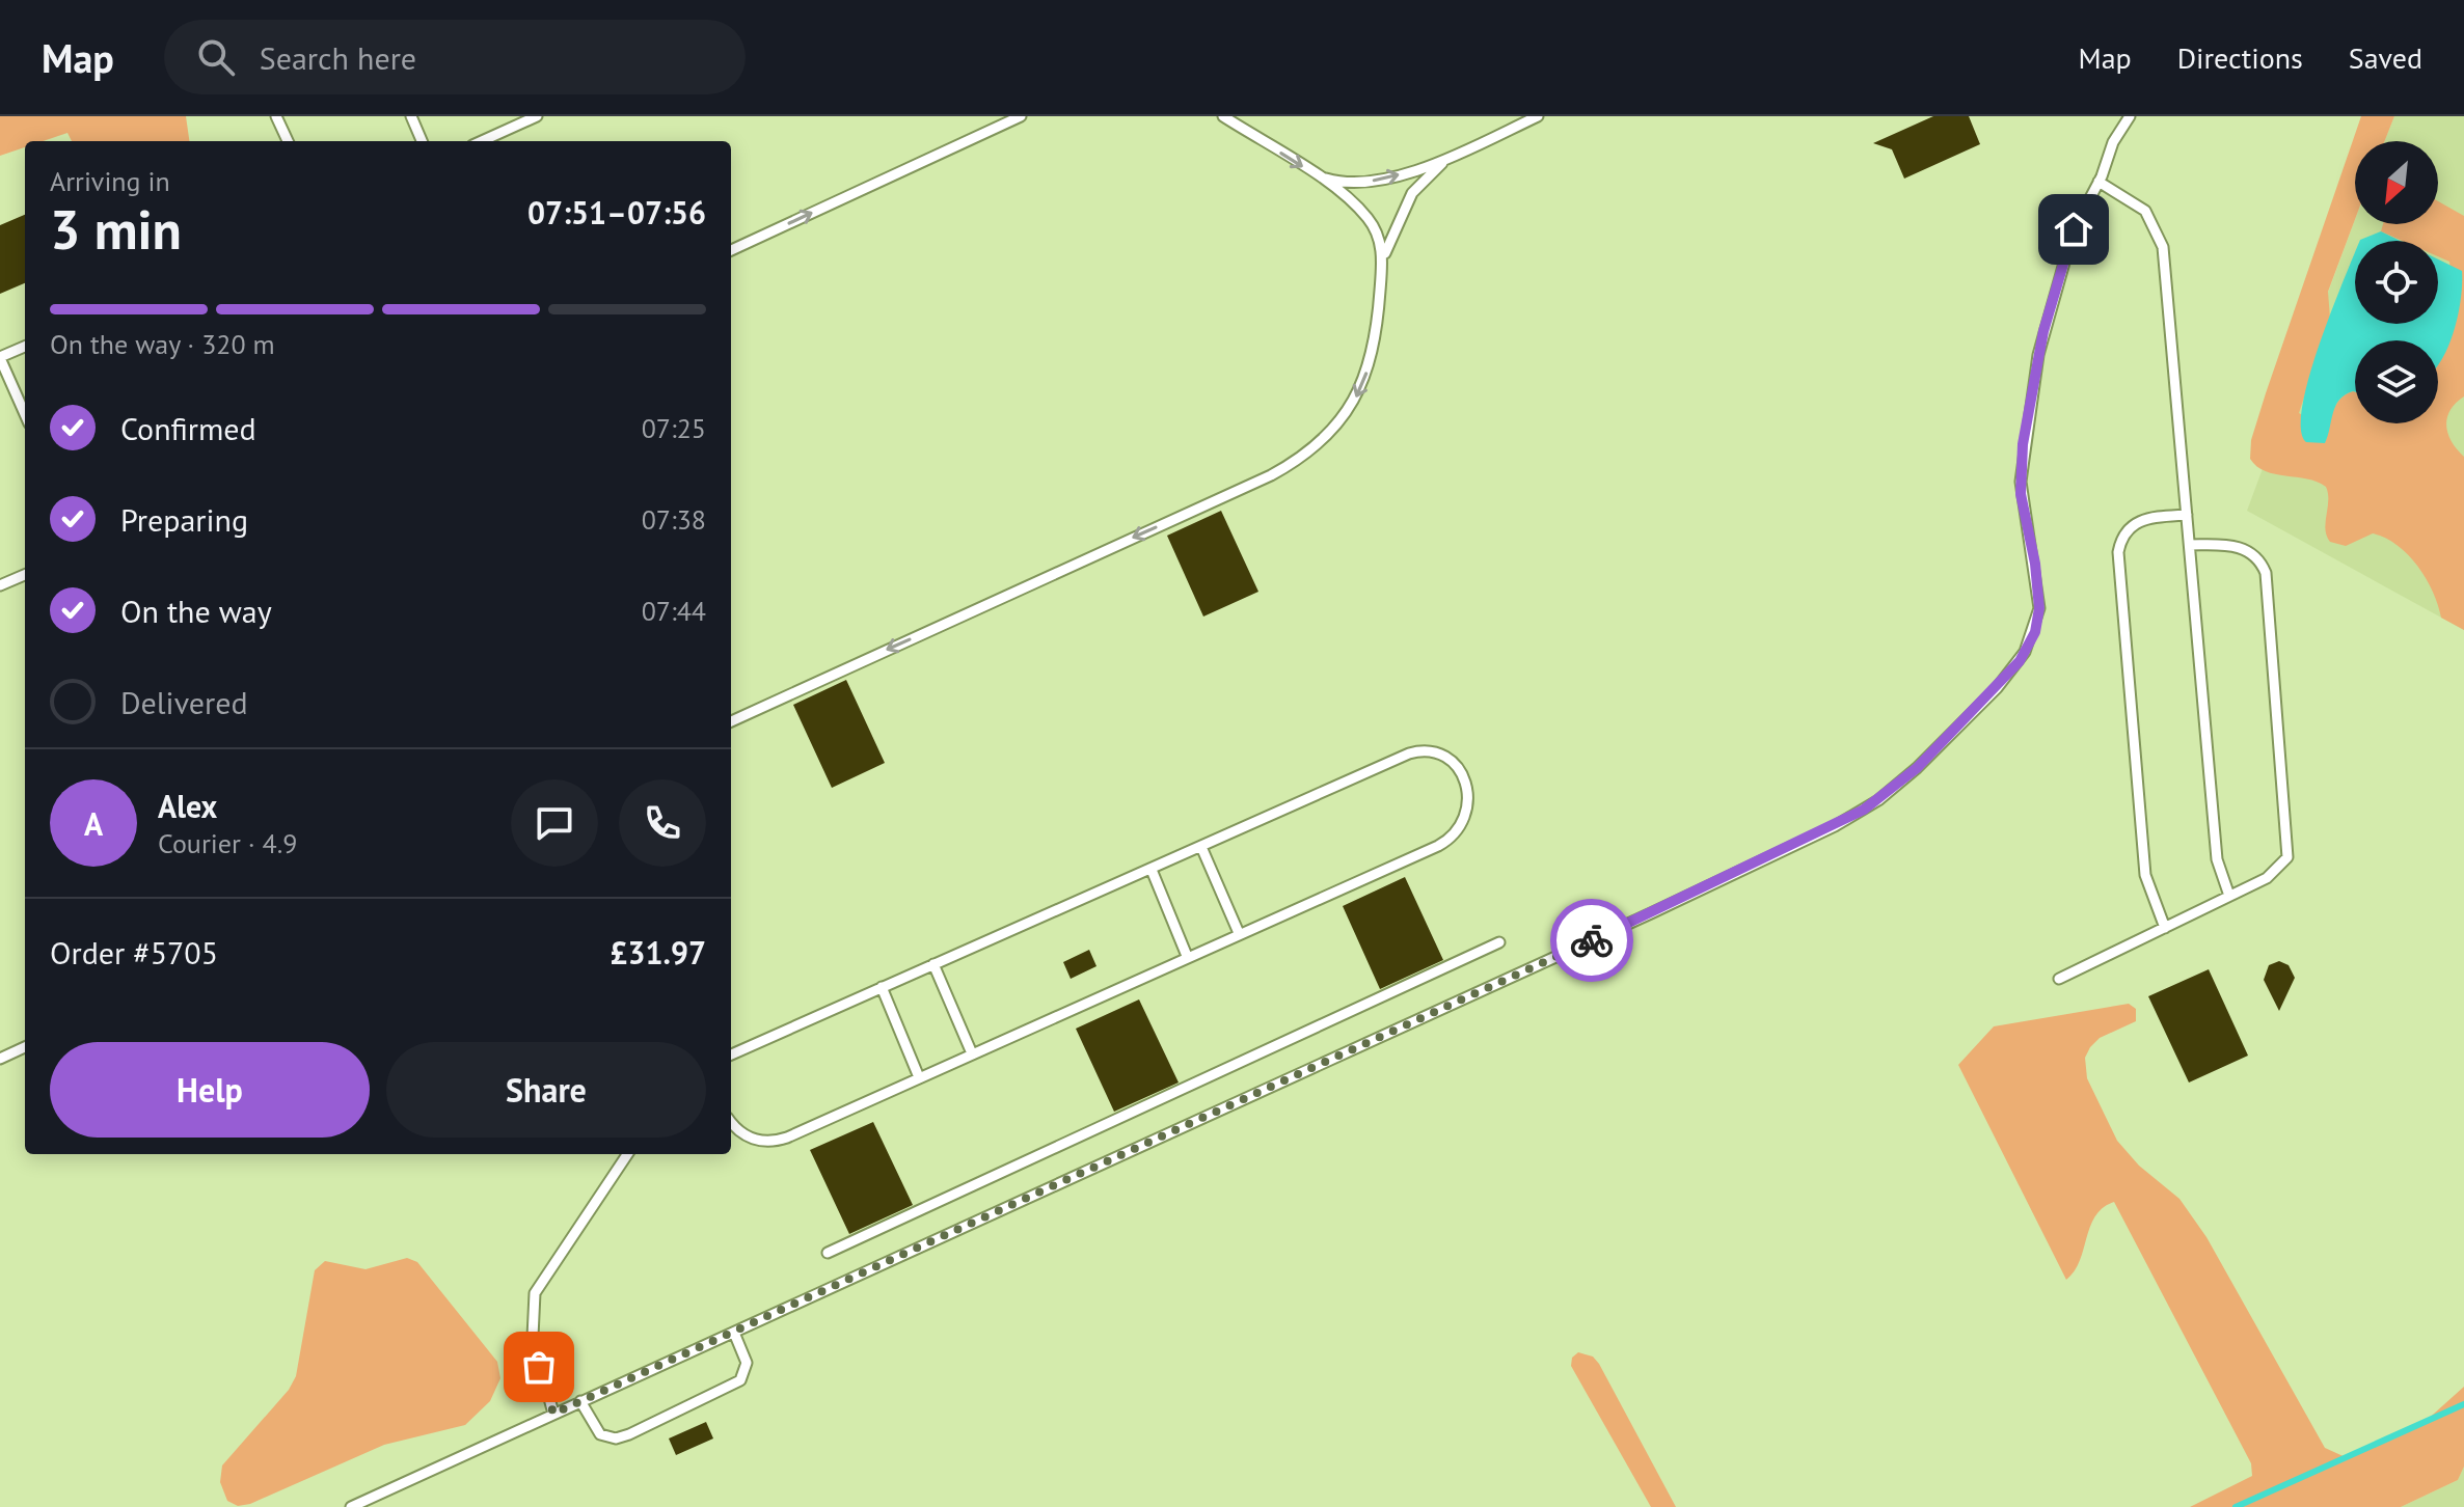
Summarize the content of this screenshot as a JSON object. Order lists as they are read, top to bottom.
{
  "north": "bottom left",
  "page": {
    "header": "Map",
    "search": "Search here",
    "nav": ["Map", "Directions", "Saved"],
    "heading": ["3 min", "Arriving in", "07:51–07:56"],
    "panel": [
      "Alex",
      "Courier · 4.9",
      "Order #5705",
      "£31.97"
    ],
    "bar": "On the way · 320 m",
    "list": [
      ["Confirmed", "07:25"],
      ["Preparing", "07:38"],
      ["On the way", "07:44"],
      "Delivered"
    ],
    "round": "A",
    "buttons": ["Help", "Share"]
  }
}
